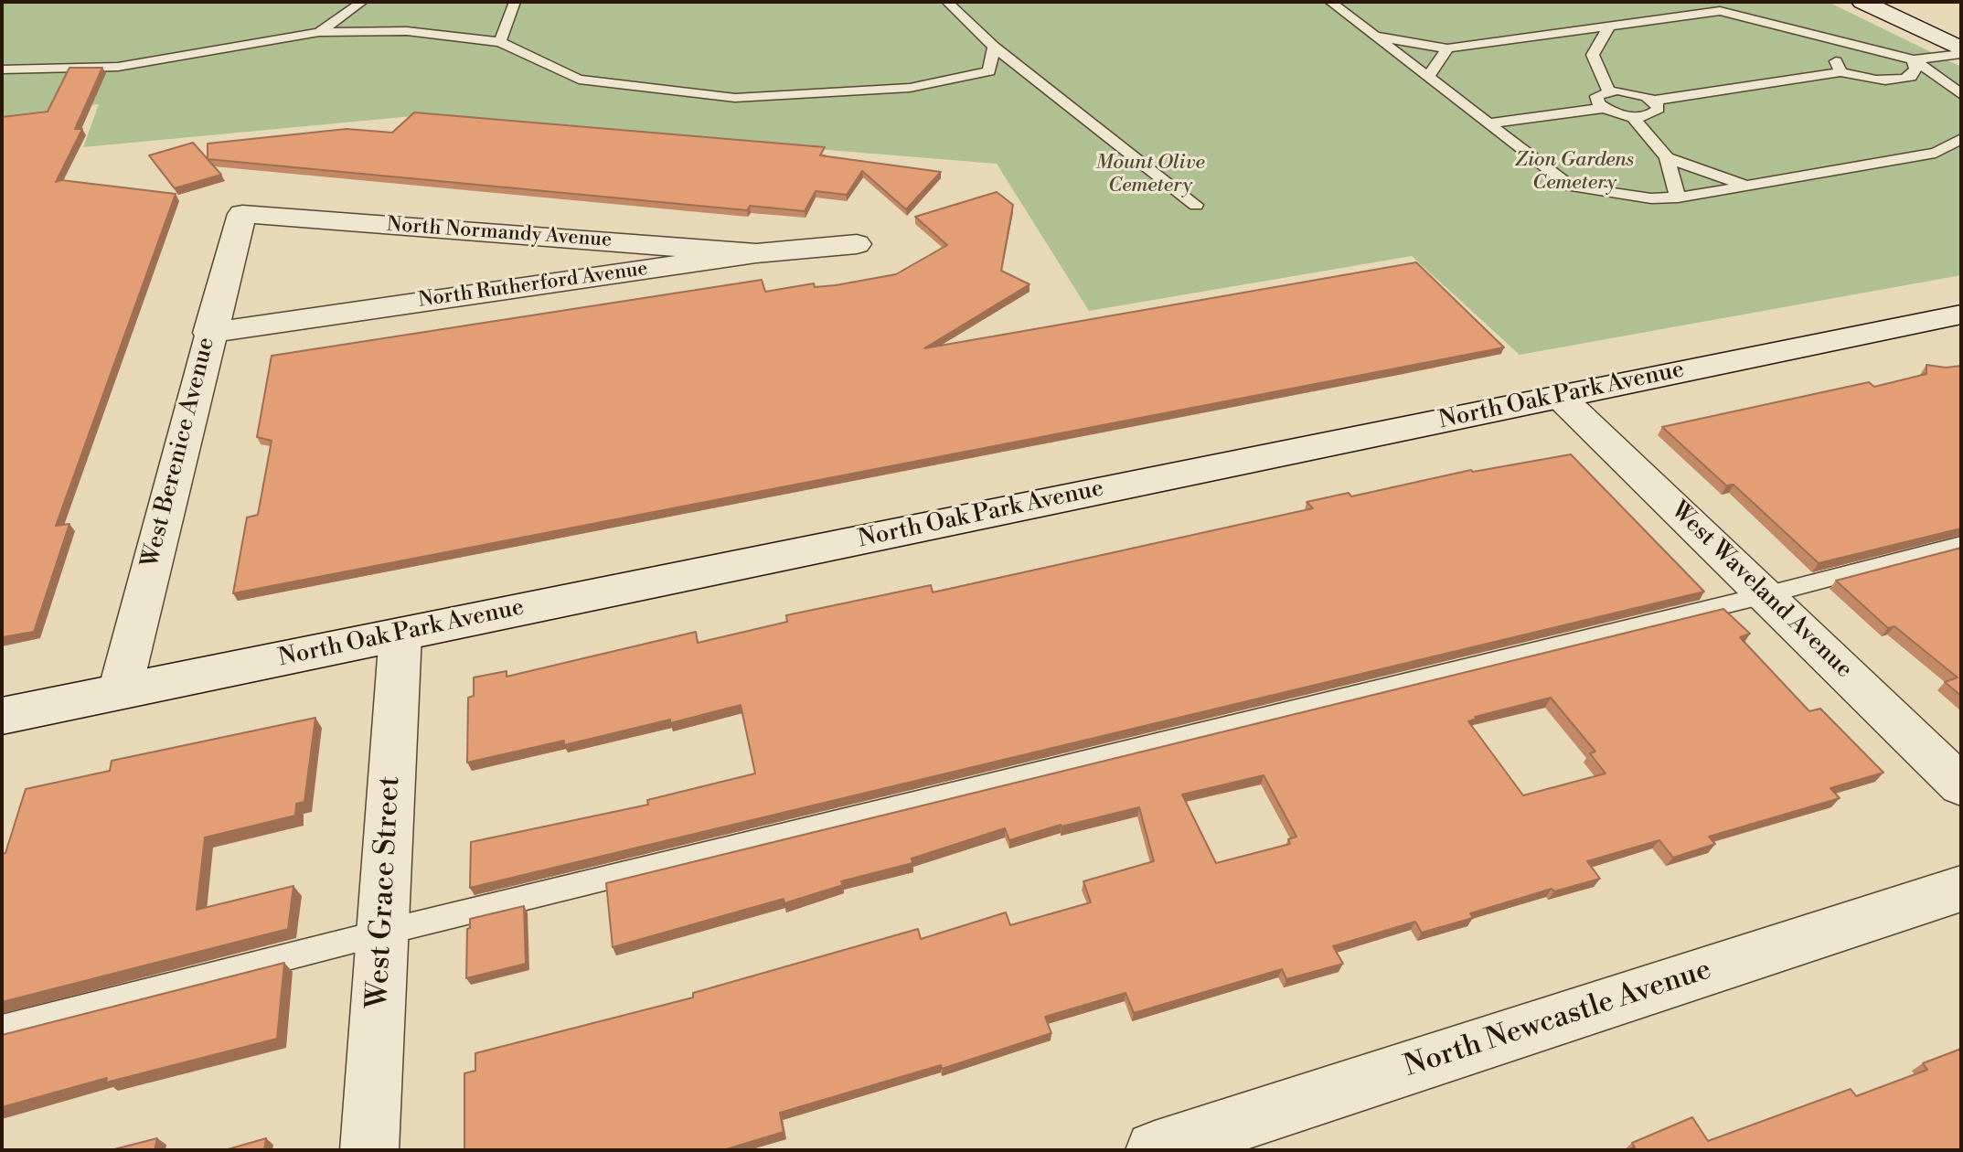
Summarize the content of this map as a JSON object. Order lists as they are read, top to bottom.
{
  "streets": {
    "street": [
      "North Normandy Avenue",
      "North Rutherford Avenue",
      "North Oak Park Avenue",
      "West Berenice Avenue",
      "West Waveland Avenue",
      "West Grace Street",
      "North Newcastle Avenue"
    ]
  },
  "crossings": [
    ["North Normandy Avenue", "North Rutherford Avenue"],
    ["North Normandy Avenue", "West Berenice Avenue"],
    ["North Rutherford Avenue", "West Berenice Avenue"],
    ["North Oak Park Avenue", "West Berenice Avenue"],
    ["North Oak Park Avenue", "West Waveland Avenue"],
    ["North Oak Park Avenue", "West Grace Street"]
  ],
  "parks": ["Zion Gardens Cemetery", "Mount Olive Cemetery"]
}
